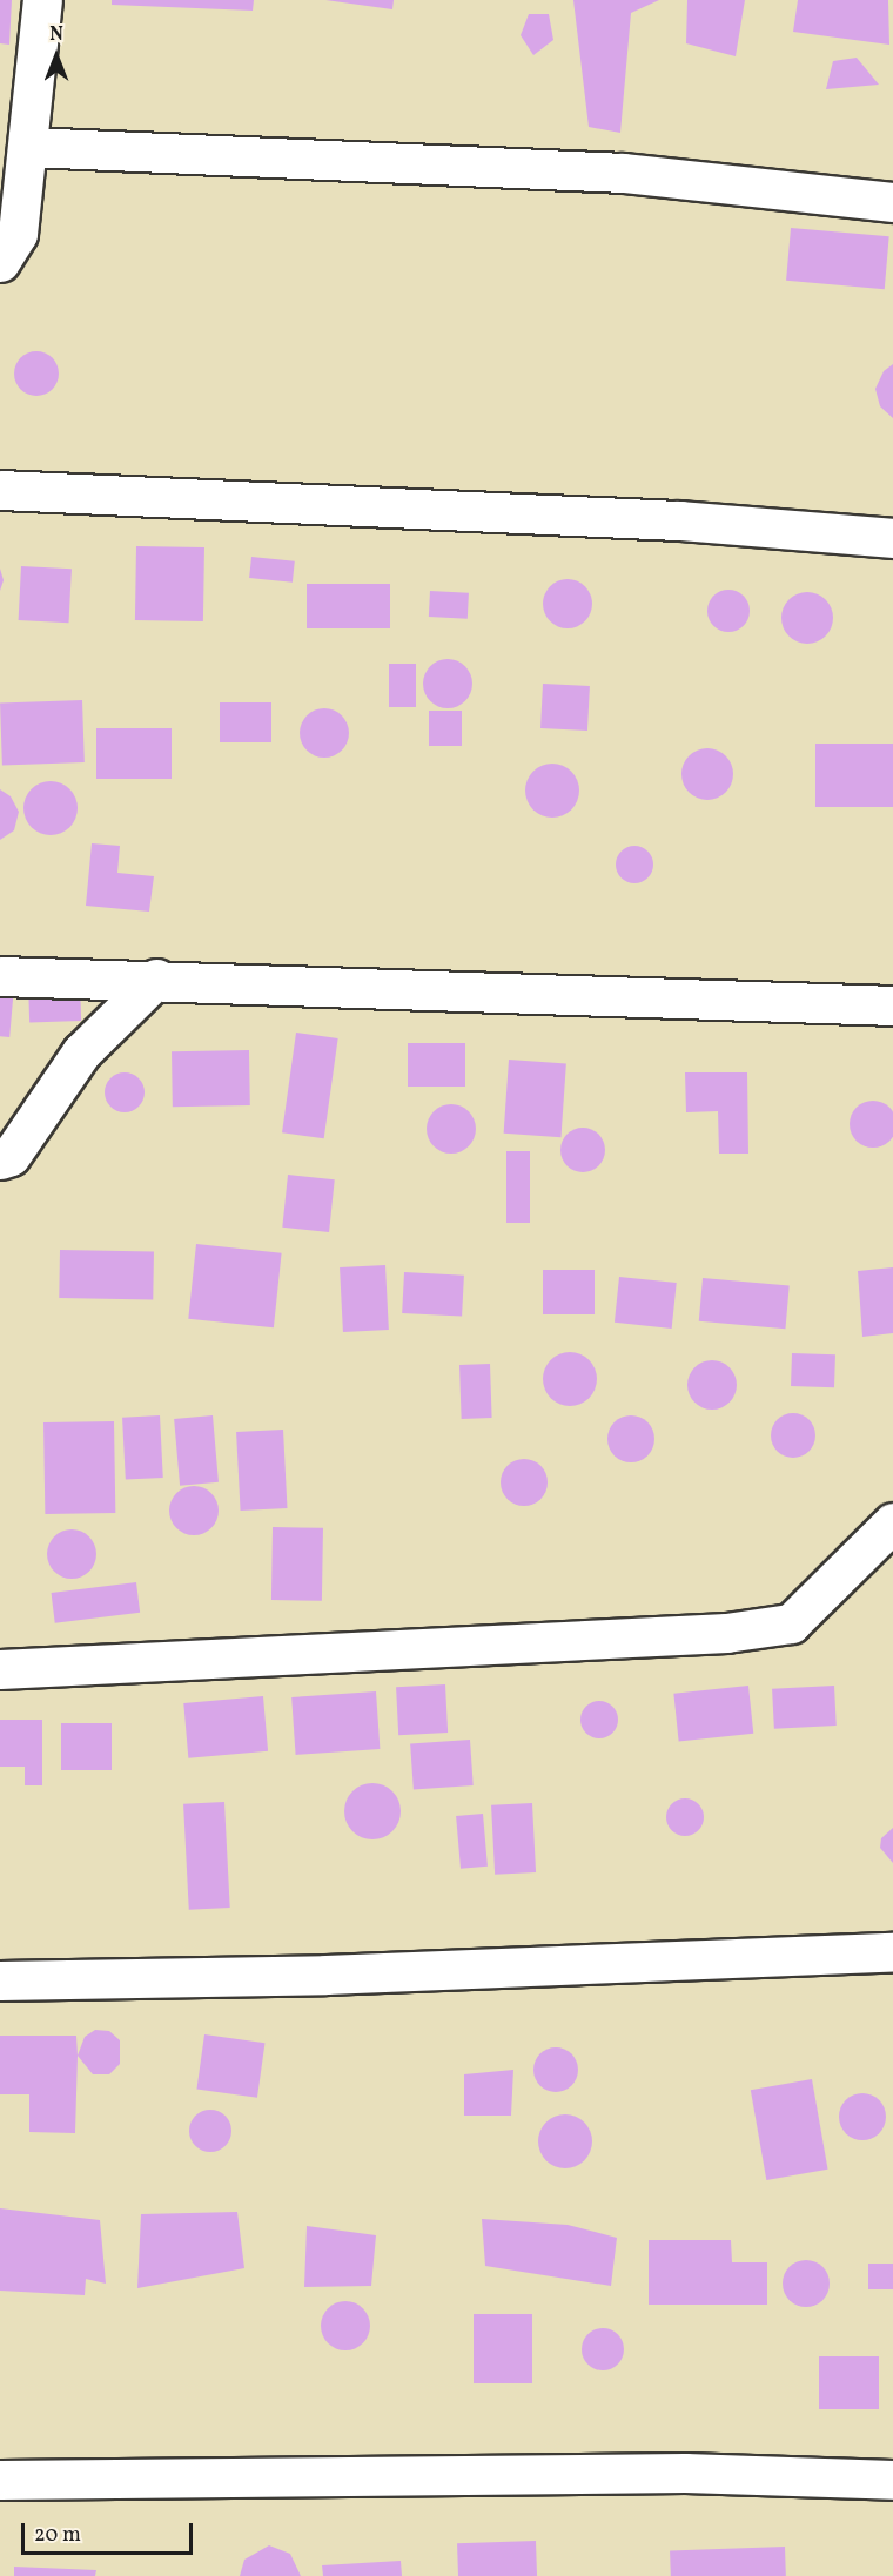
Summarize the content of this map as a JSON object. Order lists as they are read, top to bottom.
{
  "scale_bar": "20 m",
  "north": "top"
}
